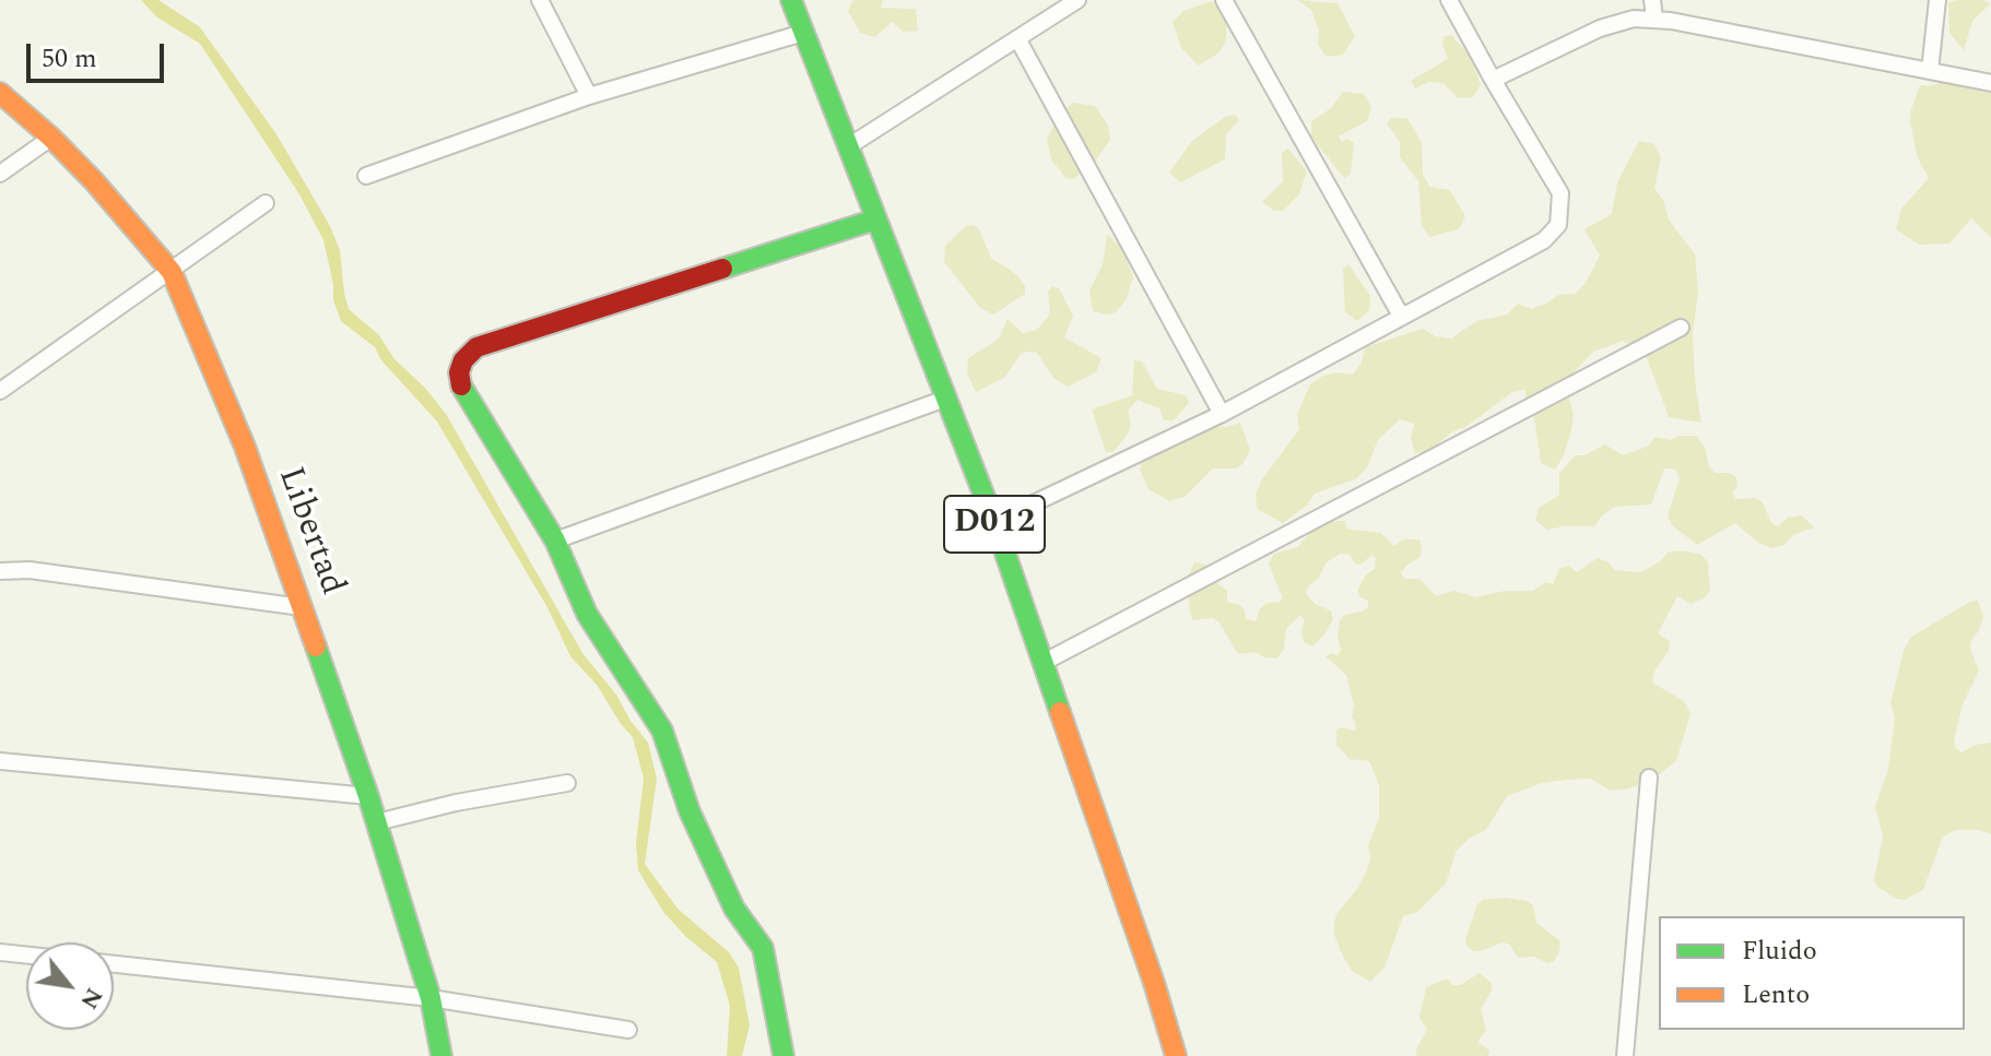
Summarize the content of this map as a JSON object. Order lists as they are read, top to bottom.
{
  "streets": {
    "street": ["D012", "Libertad"]
  },
  "legend": ["Fluido", "Lento"],
  "scale_bar": "50 m",
  "north": "bottom right"
}
